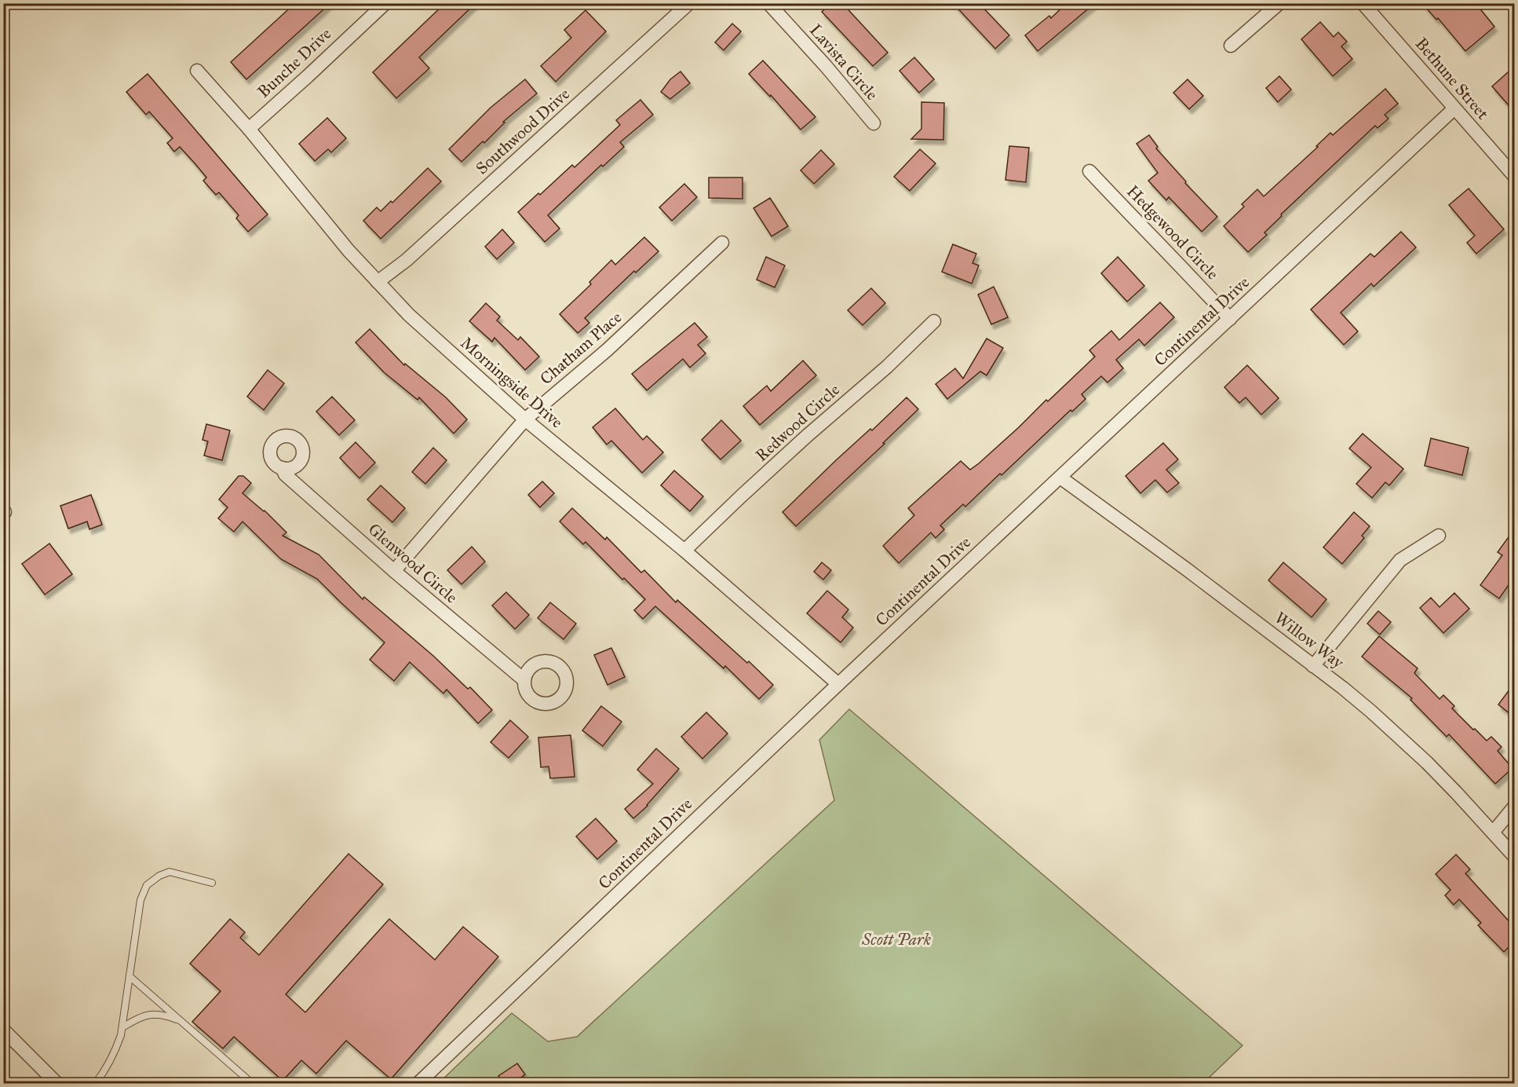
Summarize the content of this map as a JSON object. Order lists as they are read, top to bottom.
{
  "streets": {
    "street": [
      "Lavista Circle",
      "Bunche Drive",
      "Bethune Street",
      "Southwood Drive",
      "Hedgewood Circle",
      "Continental Drive",
      "Chatham Place",
      "Morningside Drive",
      "Redwood Circle",
      "Glenwood Circle",
      "Willow Way"
    ]
  },
  "crossings": [
    ["Bunche Drive", "Morningside Drive"],
    ["Bethune Street", "Continental Drive"],
    ["Southwood Drive", "Morningside Drive"],
    ["Hedgewood Circle", "Continental Drive"],
    ["Continental Drive", "Morningside Drive"],
    ["Continental Drive", "Willow Way"],
    ["Chatham Place", "Morningside Drive"],
    ["Chatham Place", "Glenwood Circle"],
    ["Morningside Drive", "Redwood Circle"]
  ],
  "parks": ["Scott Park"]
}
